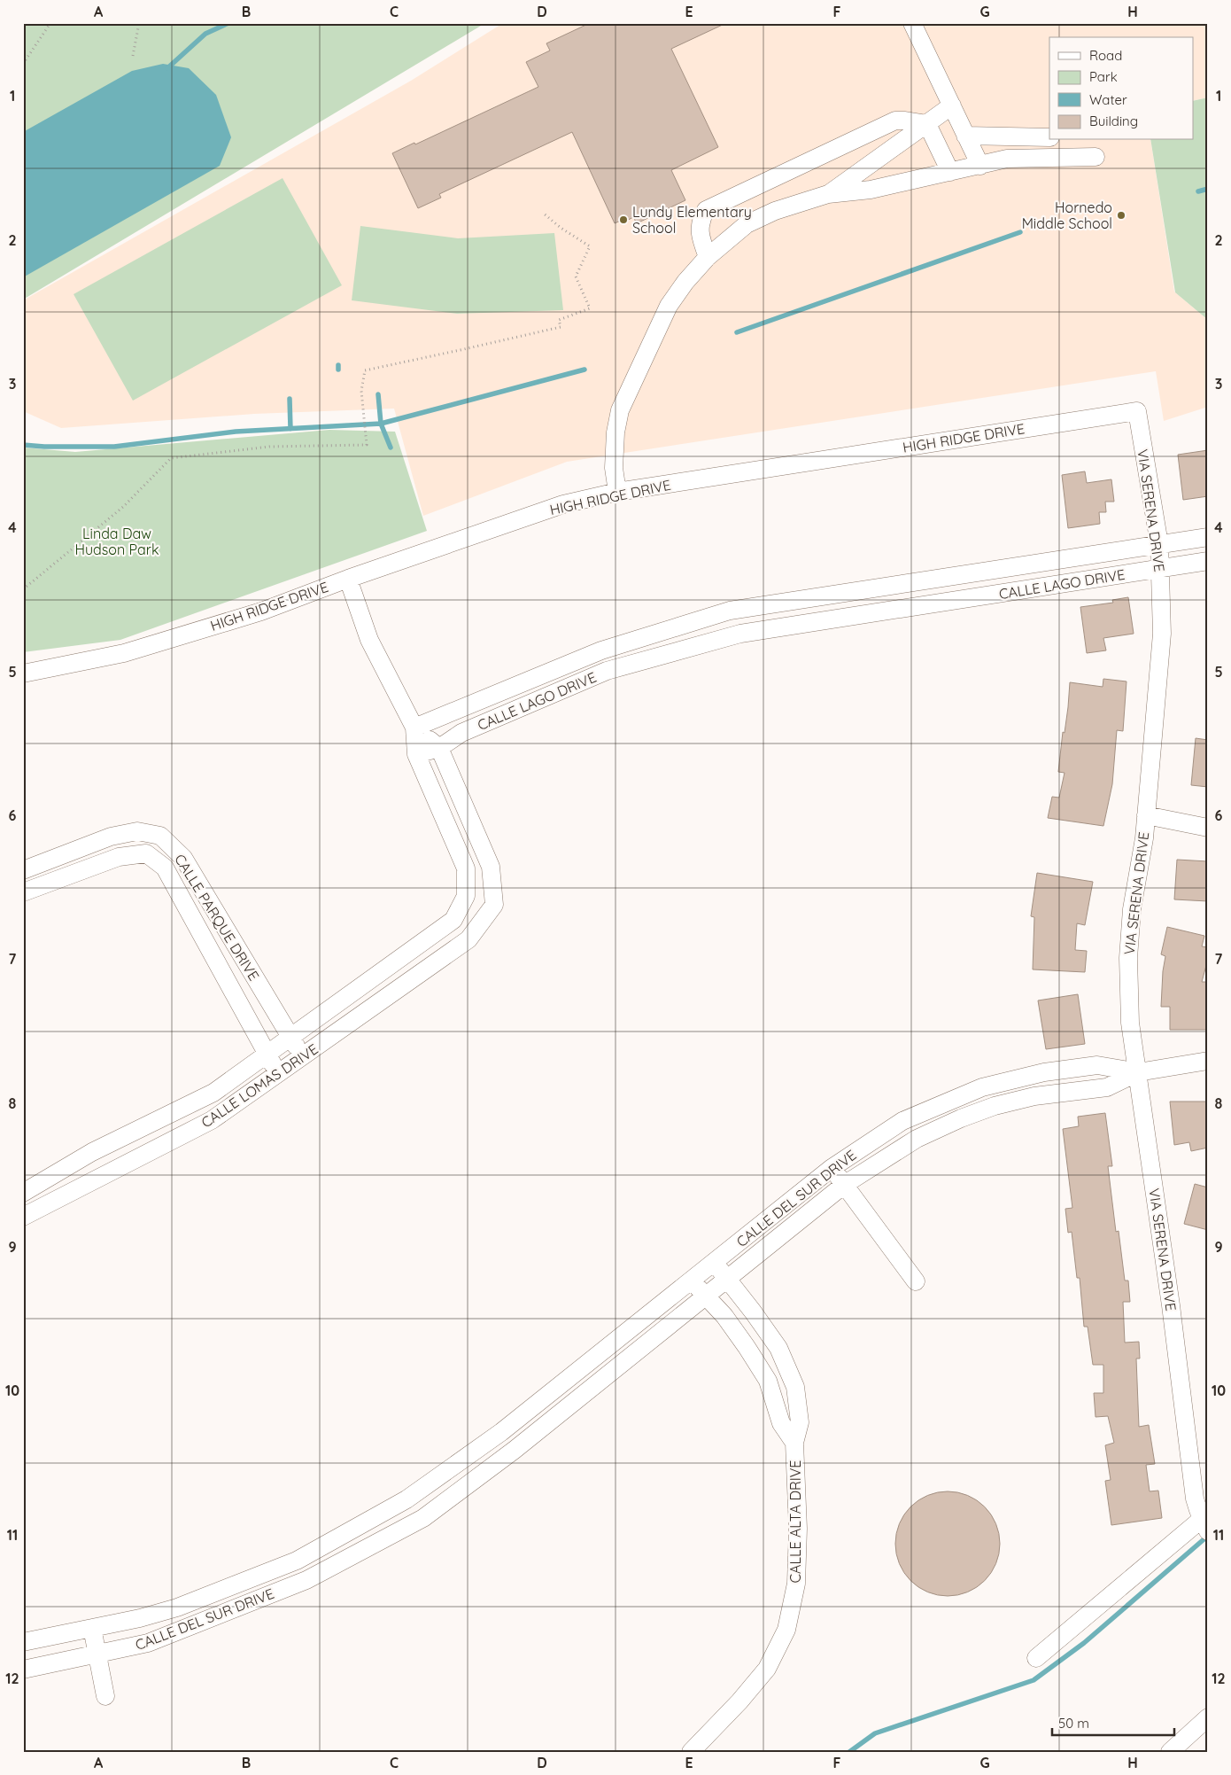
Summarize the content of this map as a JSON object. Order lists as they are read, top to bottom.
{
  "streets": {
    "street": [
      "HIGH RIDGE DRIVE",
      "VIA SERENA DRIVE",
      "CALLE LAGO DRIVE",
      "CALLE PARQUE DRIVE",
      "CALLE LOMAS DRIVE",
      "CALLE DEL SUR DRIVE",
      "CALLE ALTA DRIVE"
    ]
  },
  "crossings": [
    ["HIGH RIDGE DRIVE", "VIA SERENA DRIVE"],
    ["HIGH RIDGE DRIVE", "CALLE LOMAS DRIVE"],
    ["VIA SERENA DRIVE", "CALLE LAGO DRIVE"],
    ["VIA SERENA DRIVE", "CALLE DEL SUR DRIVE"],
    ["CALLE LAGO DRIVE", "CALLE LOMAS DRIVE"],
    ["CALLE PARQUE DRIVE", "CALLE LOMAS DRIVE"],
    ["CALLE DEL SUR DRIVE", "CALLE ALTA DRIVE"]
  ],
  "parks": ["Linda Daw Hudson Park"],
  "places": ["Hornedo Middle School", "Lundy Elementary School"],
  "legend": [
    "Road",
    "Park",
    "Water",
    "Building"
  ],
  "scale_bar": "50 m",
  "grid": {
    "columns": [
      "A",
      "B",
      "C",
      "D",
      "E",
      "F",
      "G",
      "H"
    ],
    "rows": [
      "1",
      "2",
      "3",
      "4",
      "5",
      "6",
      "7",
      "8",
      "9",
      "10",
      "11",
      "12"
    ]
  }
}
